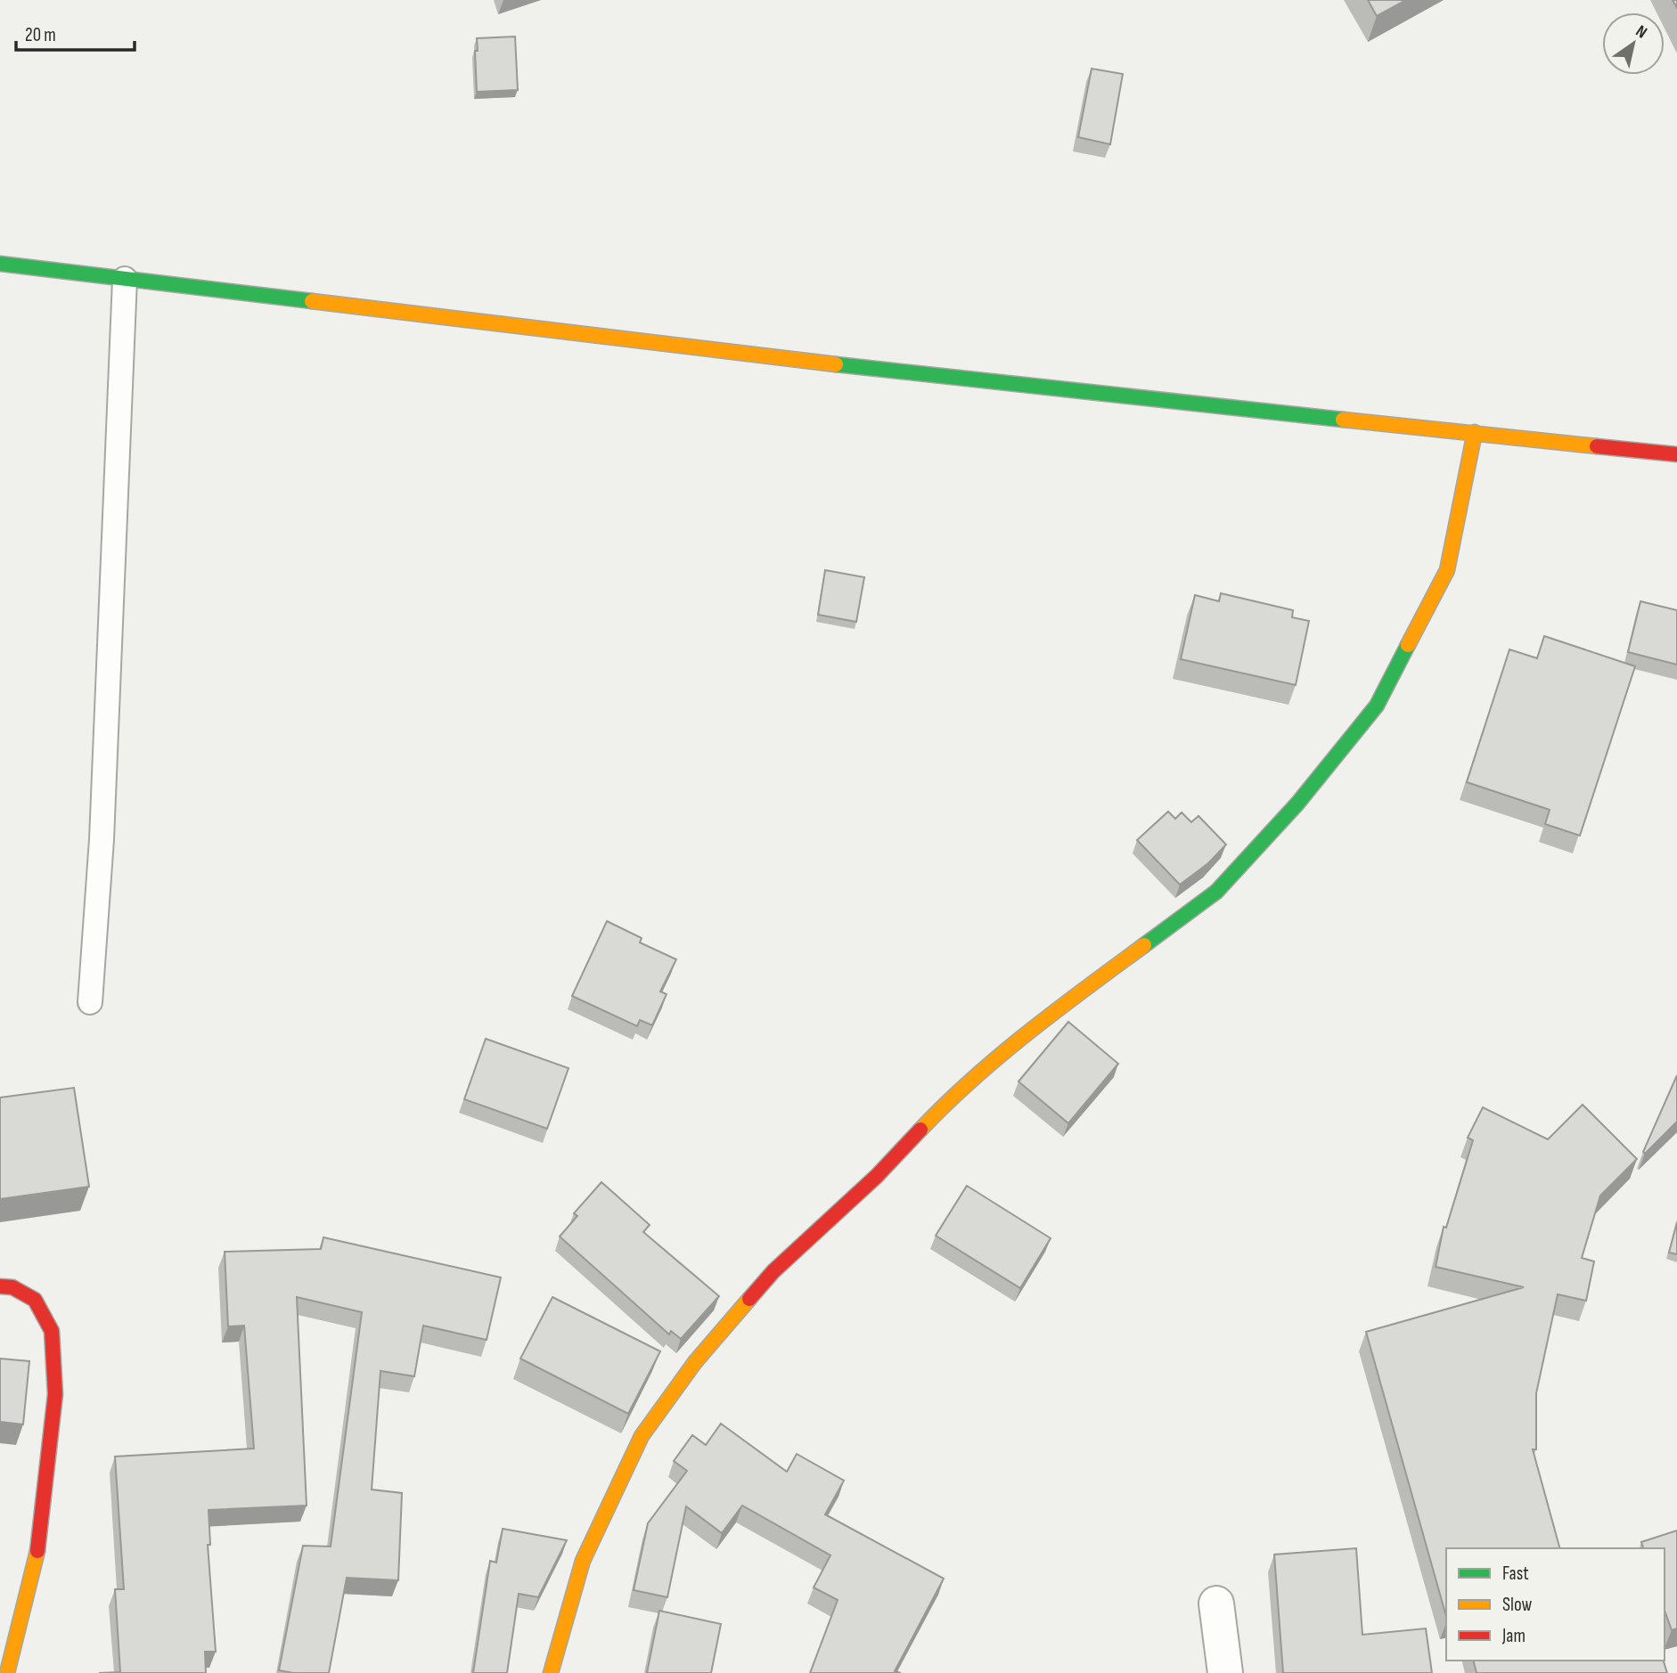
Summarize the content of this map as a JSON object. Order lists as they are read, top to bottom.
{
  "legend": ["Fast", "Slow", "Jam"],
  "scale_bar": "20 m",
  "north": "top right"
}
